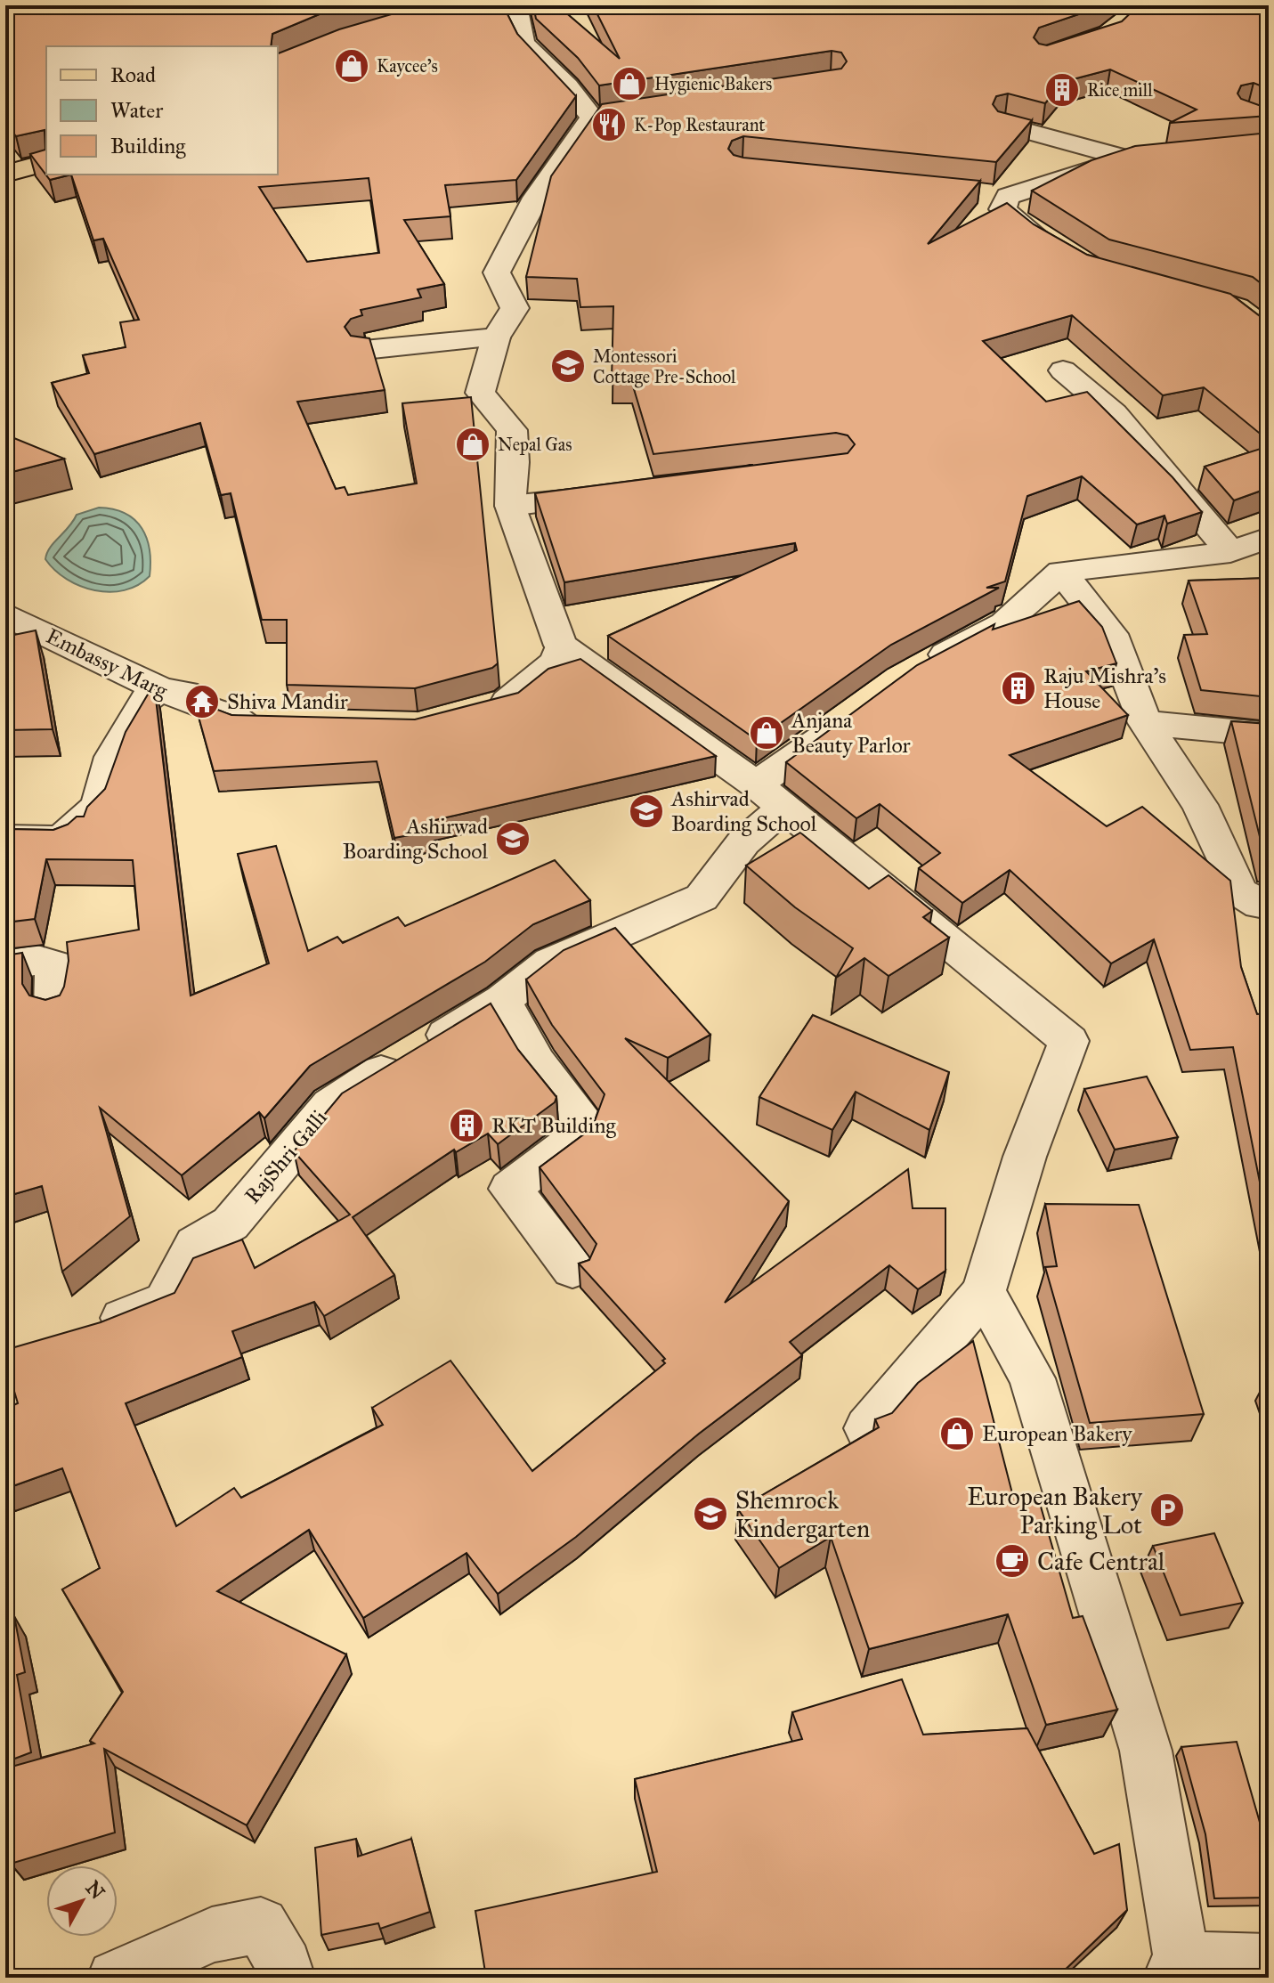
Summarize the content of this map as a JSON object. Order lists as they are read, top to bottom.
{
  "streets": {
    "street": ["Embassy Marg", "RajShri Galli"]
  },
  "places": {
    "shop": [
      "Kaycee's",
      "Hygienic Bakers",
      "Nepal Gas",
      "Anjana Beauty Parlor",
      "European Bakery"
    ],
    "building": ["Rice mill", "Raju Mishra's House", "RKT Building"],
    "restaurant": ["K-Pop Restaurant"],
    "school or university": [
      "Montessori Cottage Pre-School",
      "Ashirvad Boarding School",
      "Ashirwad Boarding School",
      "Shemrock Kindergarten"
    ],
    "temple": ["Shiva Mandir"],
    "parking": ["European Bakery Parking Lot"],
    "cafe": ["Cafe Central"]
  },
  "legend": ["Road", "Water", "Building"],
  "north": "top right"
}
